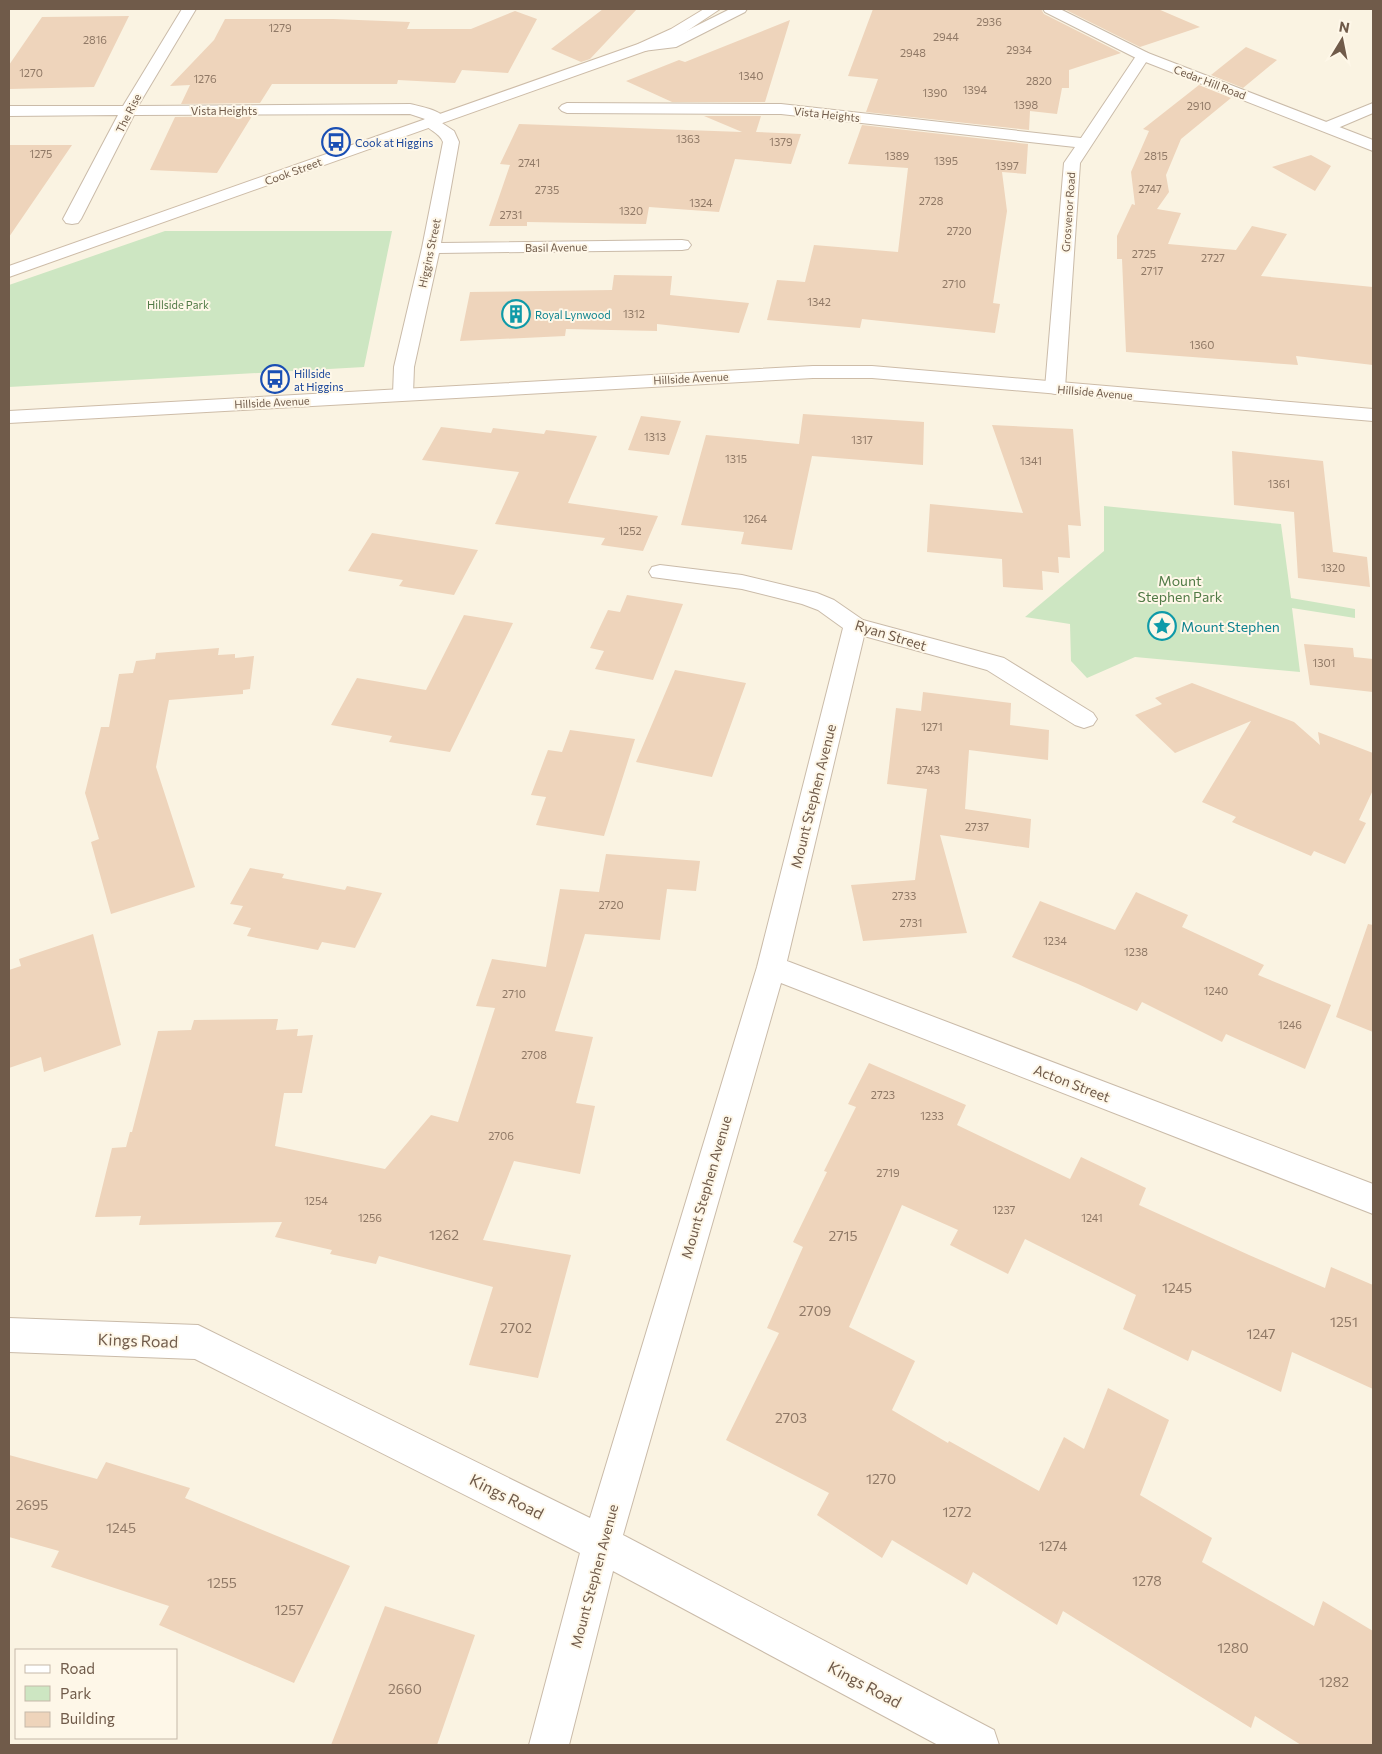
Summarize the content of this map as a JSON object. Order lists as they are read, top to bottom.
{
  "streets": {
    "street": [
      "Cedar Hill Road",
      "Vista Heights",
      "The Rise",
      "Cook Street",
      "Grosvenor Road",
      "Basil Avenue",
      "Higgins Street",
      "Hillside Avenue",
      "Ryan Street",
      "Mount Stephen Avenue",
      "Acton Street",
      "Kings Road"
    ]
  },
  "crossings": [
    ["Cedar Hill Road", "Grosvenor Road"],
    ["Vista Heights", "The Rise"],
    ["Vista Heights", "Cook Street"],
    ["Vista Heights", "Grosvenor Road"],
    ["Vista Heights", "Higgins Street"],
    ["Cook Street", "Higgins Street"],
    ["Grosvenor Road", "Hillside Avenue"],
    ["Basil Avenue", "Higgins Street"],
    ["Higgins Street", "Hillside Avenue"],
    ["Ryan Street", "Mount Stephen Avenue"],
    ["Mount Stephen Avenue", "Acton Street"],
    ["Mount Stephen Avenue", "Kings Road"]
  ],
  "parks": ["Hillside Park", "Mount Stephen Park"],
  "places": {
    "bus stop": ["Cook at Higgins", "Hillside at Higgins"],
    "building": ["Royal Lynwood"],
    "place": ["Mount Stephen"]
  },
  "house_numbers": [
    "2936",
    "1279",
    "2944",
    "2816",
    "2934",
    "2948",
    "1270",
    "1340",
    "1276",
    "2820",
    "1394",
    "1390",
    "1398",
    "2910",
    "1363",
    "1379",
    "1275",
    "1389",
    "2815",
    "1395",
    "2741",
    "1397",
    "2747",
    "2735",
    "2728",
    "1324",
    "1320",
    "2731",
    "2720",
    "2725",
    "2727",
    "2717",
    "2710",
    "1342",
    "1312",
    "1360",
    "1313",
    "1317",
    "1315",
    "1341",
    "1361",
    "1264",
    "1252",
    "1320",
    "1301",
    "1271",
    "2743",
    "2737",
    "2733",
    "2720",
    "2731",
    "1234",
    "1238",
    "1240",
    "2710",
    "1246",
    "2708",
    "2723",
    "1233",
    "2706",
    "2719",
    "1254",
    "1237",
    "1256",
    "1241",
    "1262",
    "2715",
    "1245",
    "2709",
    "1251",
    "2702",
    "1247",
    "2703",
    "1270",
    "2695",
    "1272",
    "1245",
    "1274",
    "1278",
    "1255",
    "1257",
    "1280",
    "1282",
    "2660"
  ],
  "legend": ["Road", "Park", "Building"],
  "north": "top"
}
